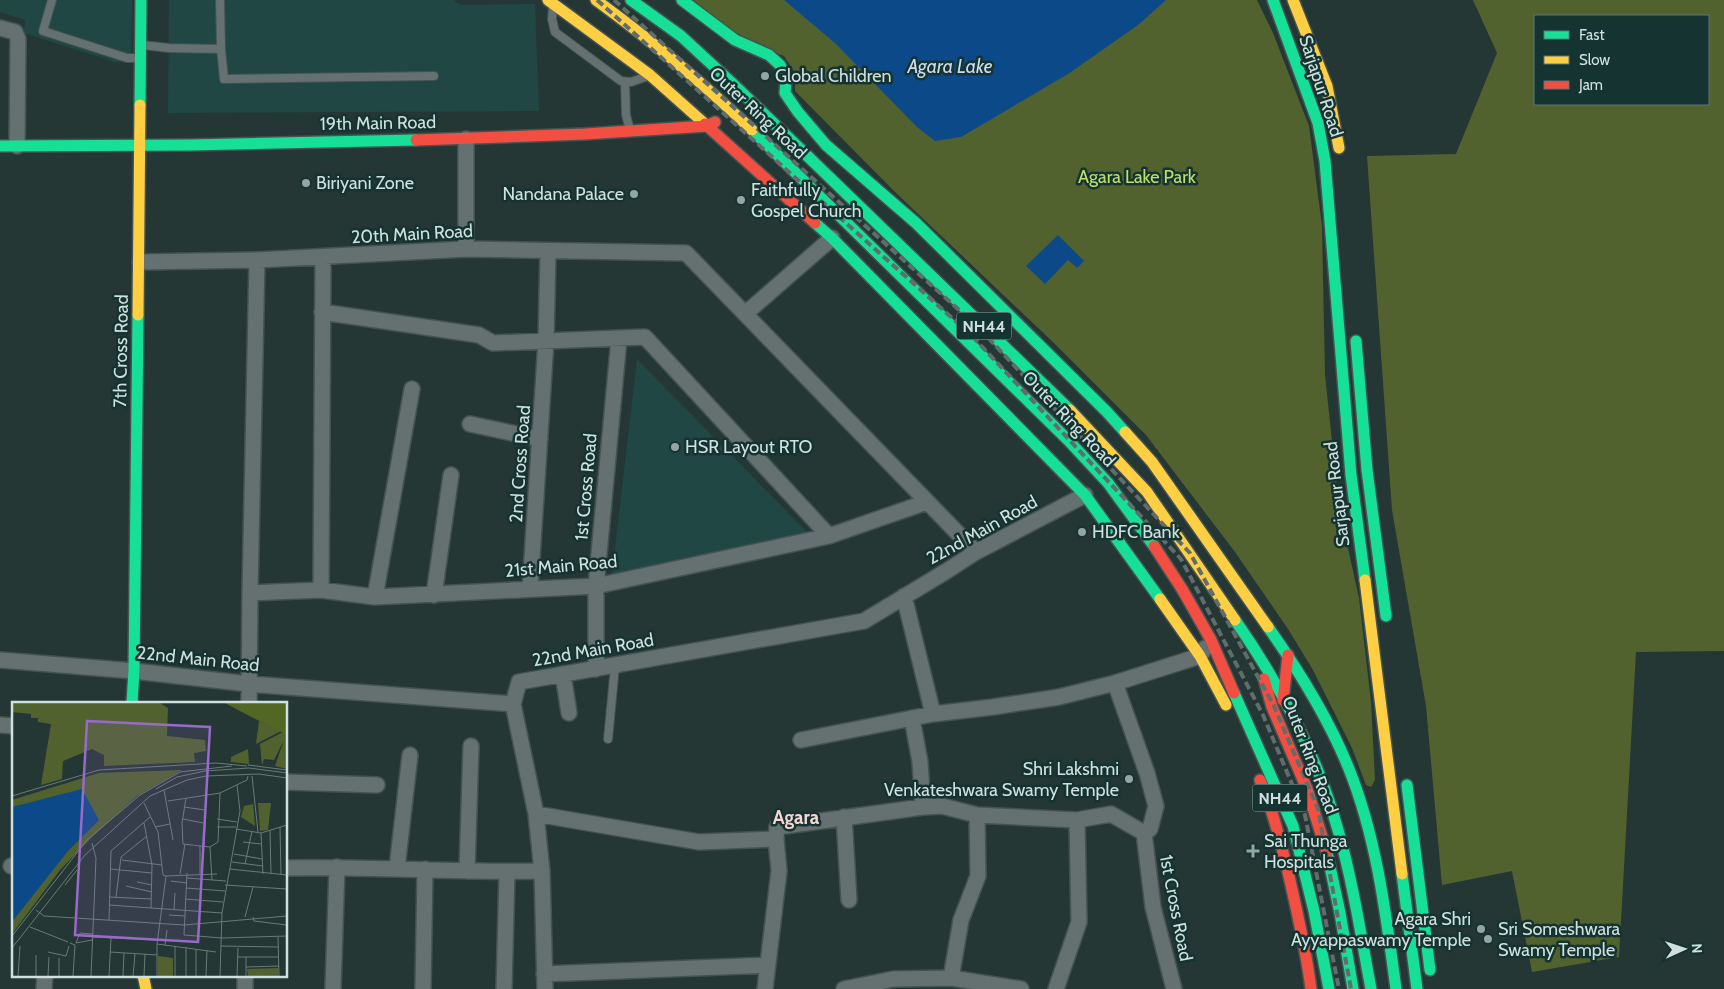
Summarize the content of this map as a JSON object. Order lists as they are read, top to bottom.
{
  "streets": {
    "main road": [
      "Sarjapur Road",
      "Outer Ring Road",
      "19th Main Road",
      "NH44",
      "7th Cross Road"
    ],
    "street": [
      "20th Main Road",
      "2nd Cross Road",
      "1st Cross Road",
      "22nd Main Road",
      "21st Main Road"
    ]
  },
  "crossings": [
    ["19th Main Road", "7th Cross Road"],
    ["20th Main Road", "7th Cross Road"],
    ["20th Main Road", "2nd Cross Road"],
    ["7th Cross Road", "22nd Main Road"],
    ["2nd Cross Road", "21st Main Road"],
    ["1st Cross Road", "22nd Main Road"],
    ["1st Cross Road", "21st Main Road"]
  ],
  "districts": ["Agara"],
  "water": ["Agara Lake"],
  "parks": ["Agara Lake Park"],
  "places": {
    "other": [
      "Global Children",
      "Biriyani Zone",
      "Nandana Palace",
      "Faithfully Gospel Church",
      "HSR Layout RTO",
      "HDFC Bank",
      "Shri Lakshmi Venkateshwara Swamy Temple",
      "Agara Shri Ayyappaswamy Temple",
      "Sri Someshwara Swamy Temple"
    ],
    "health": ["Sai Thunga Hospitals"]
  },
  "legend": ["Fast", "Slow", "Jam"],
  "north": "right"
}
